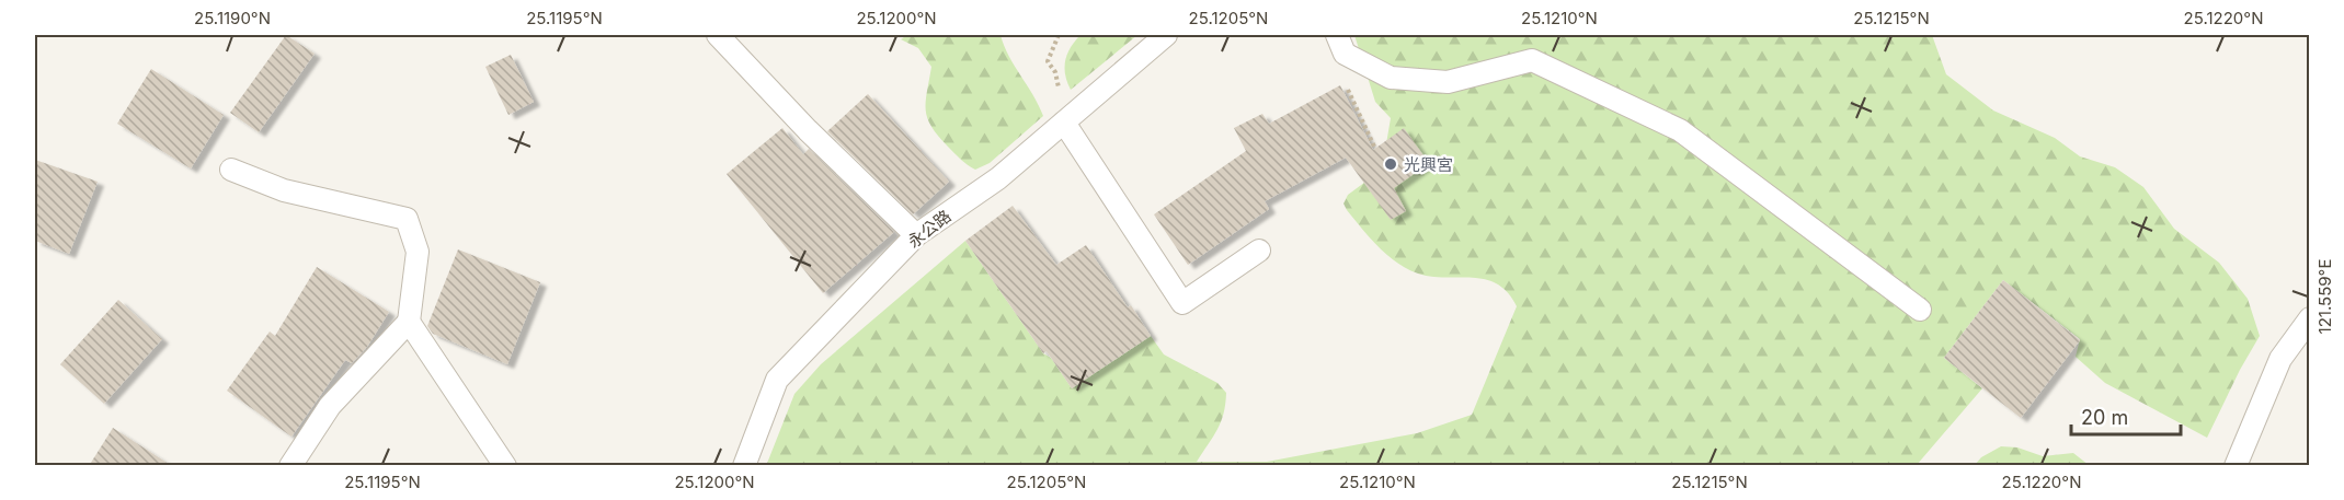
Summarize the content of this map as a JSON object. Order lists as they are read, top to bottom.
{
  "streets": {
    "lane": ["永公路"]
  },
  "places": ["光興宮"],
  "scale_bar": "20 m",
  "coordinates": [
    "25.1190°N",
    "25.1195°N",
    "25.1200°N",
    "25.1205°N",
    "25.1210°N",
    "25.1215°N",
    "25.1220°N",
    "121.559°E"
  ]
}
